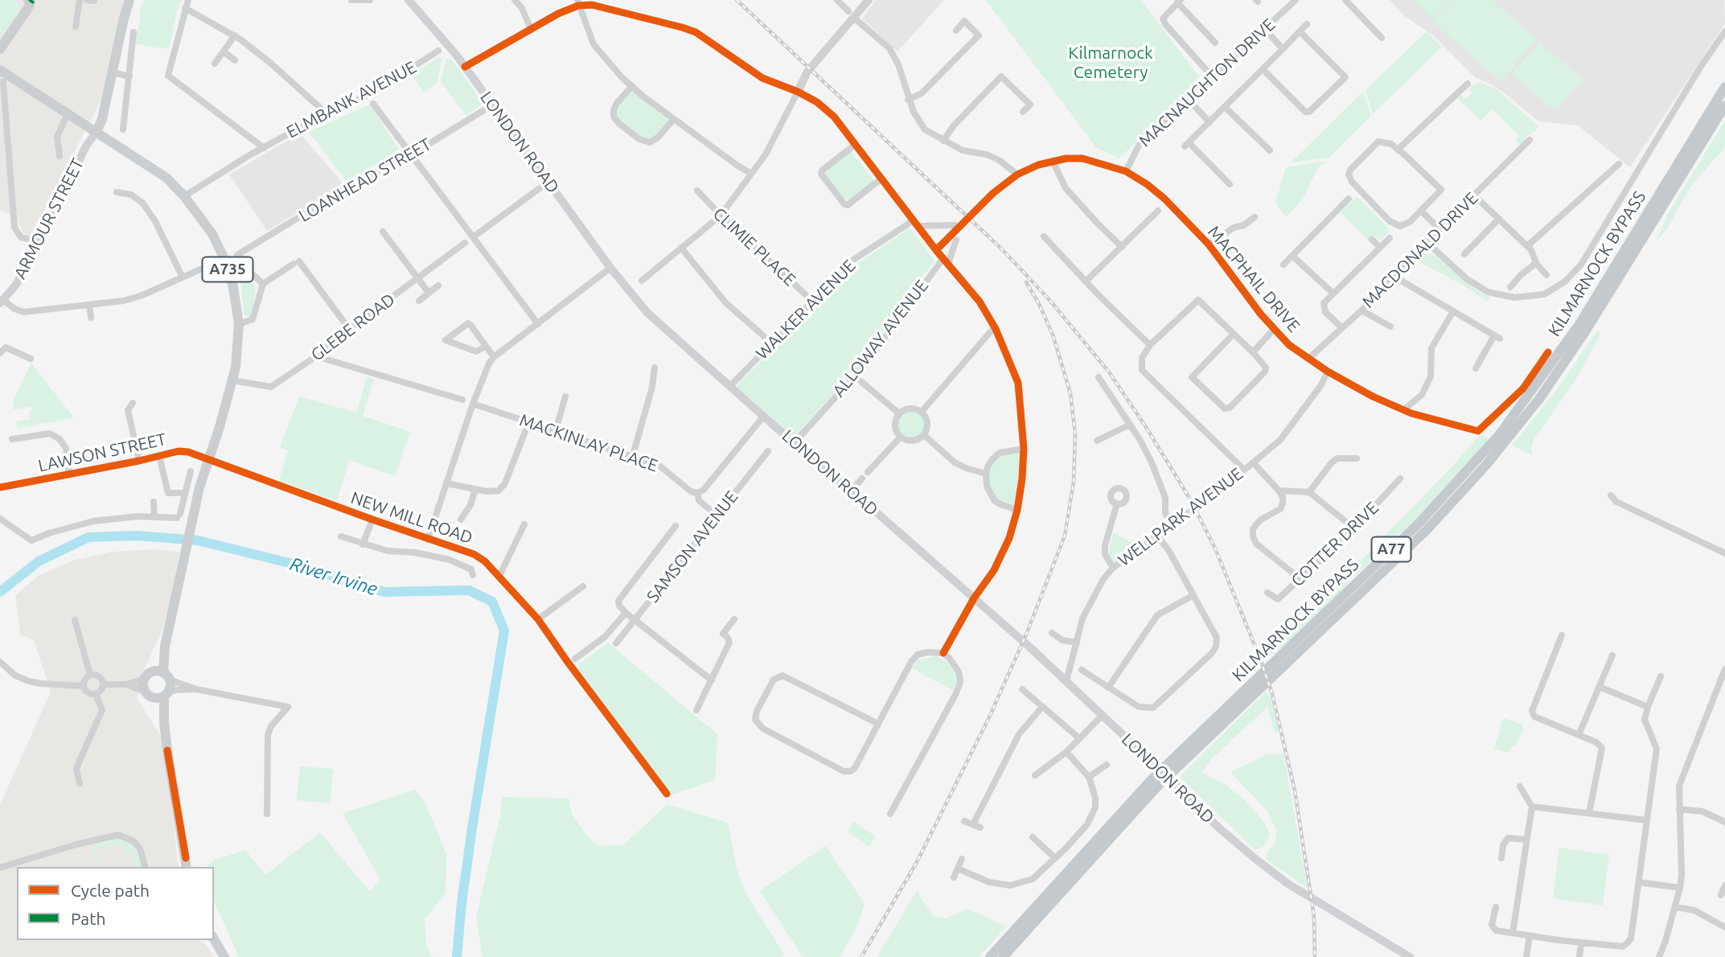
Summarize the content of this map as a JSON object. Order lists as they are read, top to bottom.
{
  "streets": {
    "highway": ["KILMARNOCK BYPASS", "A77"],
    "main road": ["LONDON ROAD", "ARMOUR STREET", "A735"],
    "street": [
      "MACNAUGHTON DRIVE",
      "ELMBANK AVENUE",
      "LOANHEAD STREET",
      "CLIMIE PLACE",
      "MACDONALD DRIVE",
      "MACPHAIL DRIVE",
      "WALKER AVENUE",
      "GLEBE ROAD",
      "ALLOWAY AVENUE",
      "MACKINLAY PLACE",
      "LAWSON STREET",
      "WELLPARK AVENUE",
      "NEW MILL ROAD",
      "COTTER DRIVE",
      "SAMSON AVENUE"
    ]
  },
  "crossings": [
    ["MACNAUGHTON DRIVE", "MACPHAIL DRIVE"],
    ["ELMBANK AVENUE", "A735"],
    ["LONDON ROAD", "LOANHEAD STREET"],
    ["LONDON ROAD", "WALKER AVENUE"],
    ["LONDON ROAD", "ALLOWAY AVENUE"],
    ["LONDON ROAD", "WELLPARK AVENUE"],
    ["LONDON ROAD", "SAMSON AVENUE"],
    ["ARMOUR STREET", "A735"],
    ["CLIMIE PLACE", "WALKER AVENUE"],
    ["MACDONALD DRIVE", "MACPHAIL DRIVE"],
    ["A735", "GLEBE ROAD"],
    ["A735", "LAWSON STREET"],
    ["A735", "NEW MILL ROAD"],
    ["MACPHAIL DRIVE", "WELLPARK AVENUE"],
    ["MACKINLAY PLACE", "SAMSON AVENUE"],
    ["LAWSON STREET", "NEW MILL ROAD"]
  ],
  "water": ["River Irvine"],
  "parks": ["Kilmarnock Cemetery"],
  "legend": ["Cycle path", "Path"]
}
